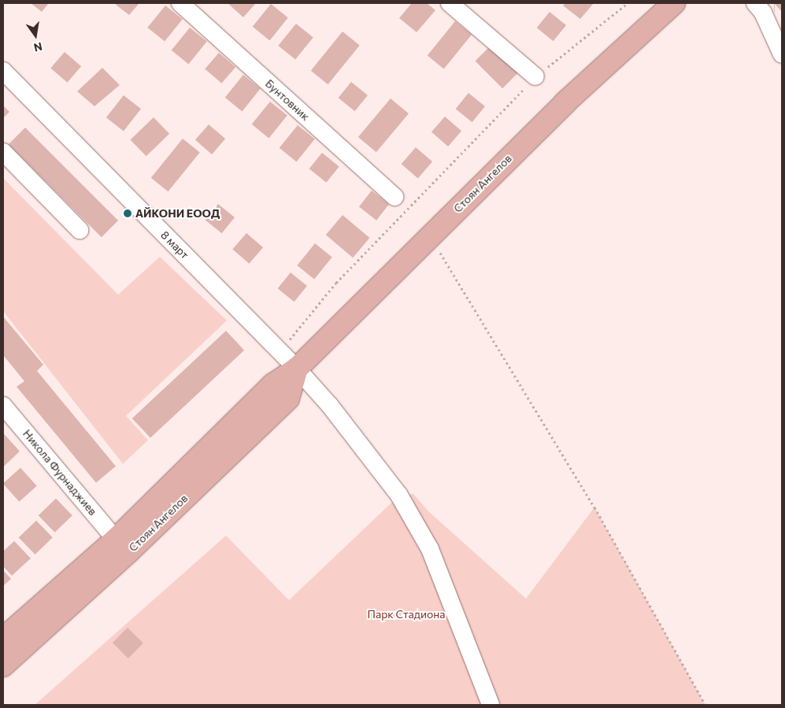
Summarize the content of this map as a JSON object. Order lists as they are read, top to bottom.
{
  "streets": {
    "main road": ["Стоян Ангелов"],
    "street": ["Бунтовник", "8 март", "Никола Фурнаджиев"]
  },
  "crossings": [
    ["Стоян Ангелов", "8 март"],
    ["Стоян Ангелов", "Никола Фурнаджиев"]
  ],
  "parks": ["Парк Стадиона"],
  "places": ["АЙКОНИ ЕООД"],
  "north": "bottom"
}
